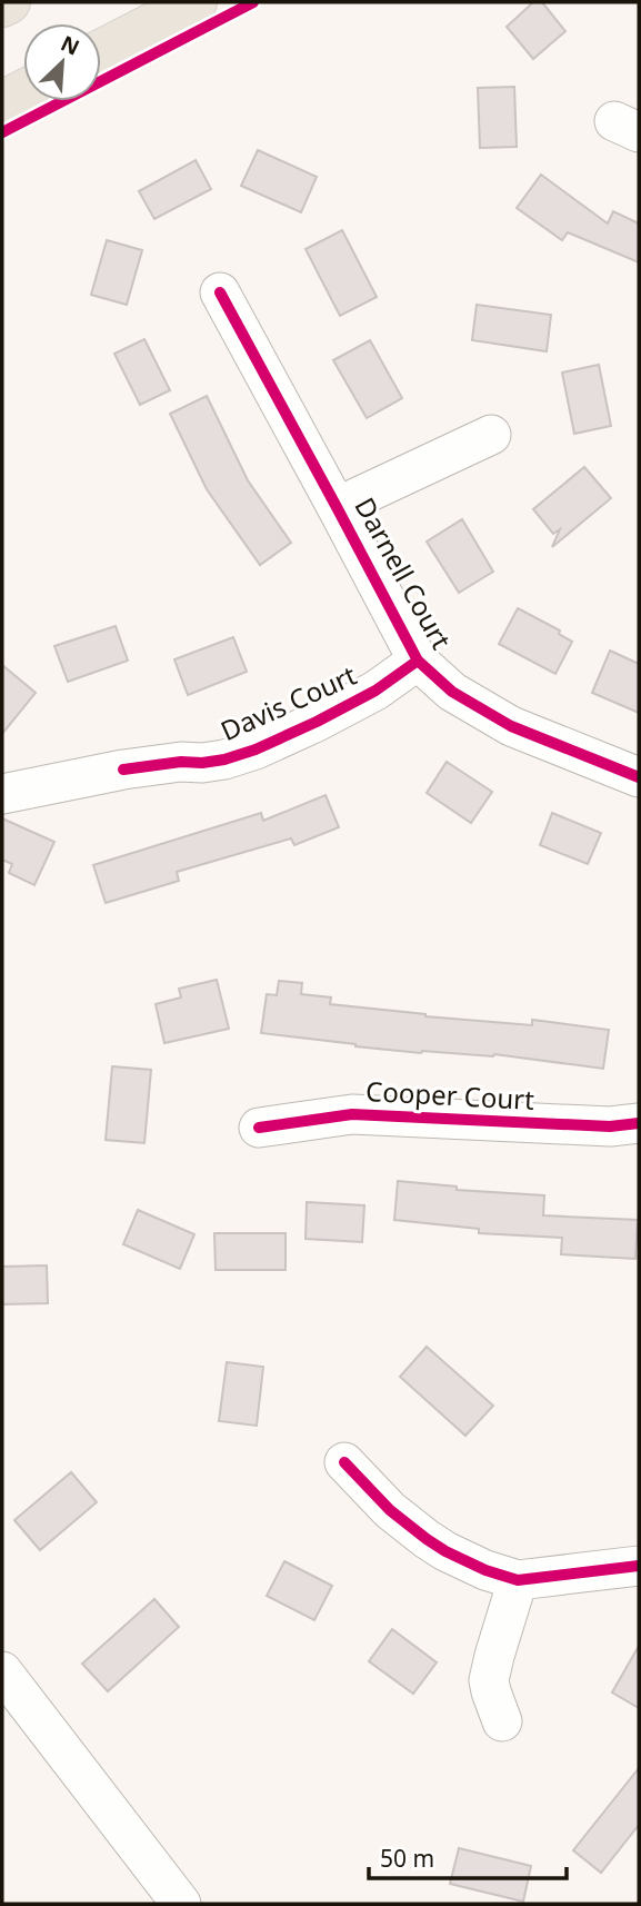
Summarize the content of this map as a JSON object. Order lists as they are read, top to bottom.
{
  "streets": {
    "street": ["Darnell Court", "Davis Court", "Cooper Court"]
  },
  "crossings": [
    ["Darnell Court", "Davis Court"]
  ],
  "scale_bar": "50 m",
  "north": "top right"
}
